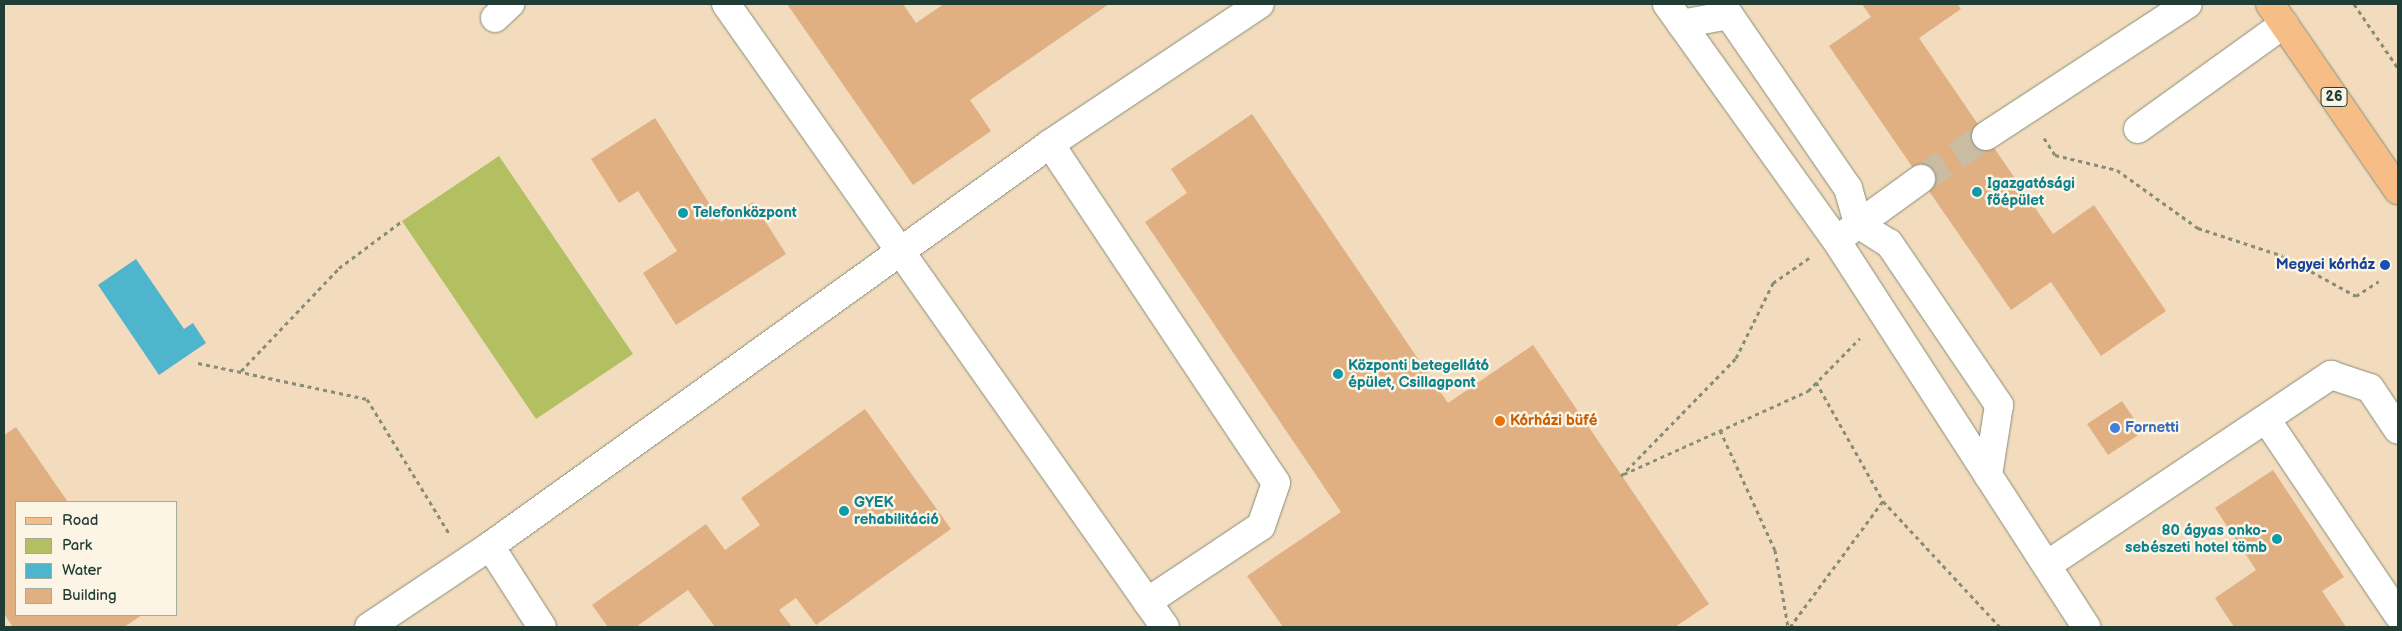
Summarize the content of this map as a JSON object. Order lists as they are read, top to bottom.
{
  "streets": {
    "main road": ["26"]
  },
  "places": [
    "Igazgatósági főépület",
    "Telefonközpont",
    "Megyei kórház",
    "Központi betegellátó épület, Csillagpont",
    "Kórházi büfé",
    "Fornetti",
    "GYEK rehabilitáció",
    "80 ágyas onko- sebészeti hotel tömb"
  ],
  "legend": [
    "Road",
    "Park",
    "Water",
    "Building"
  ]
}
